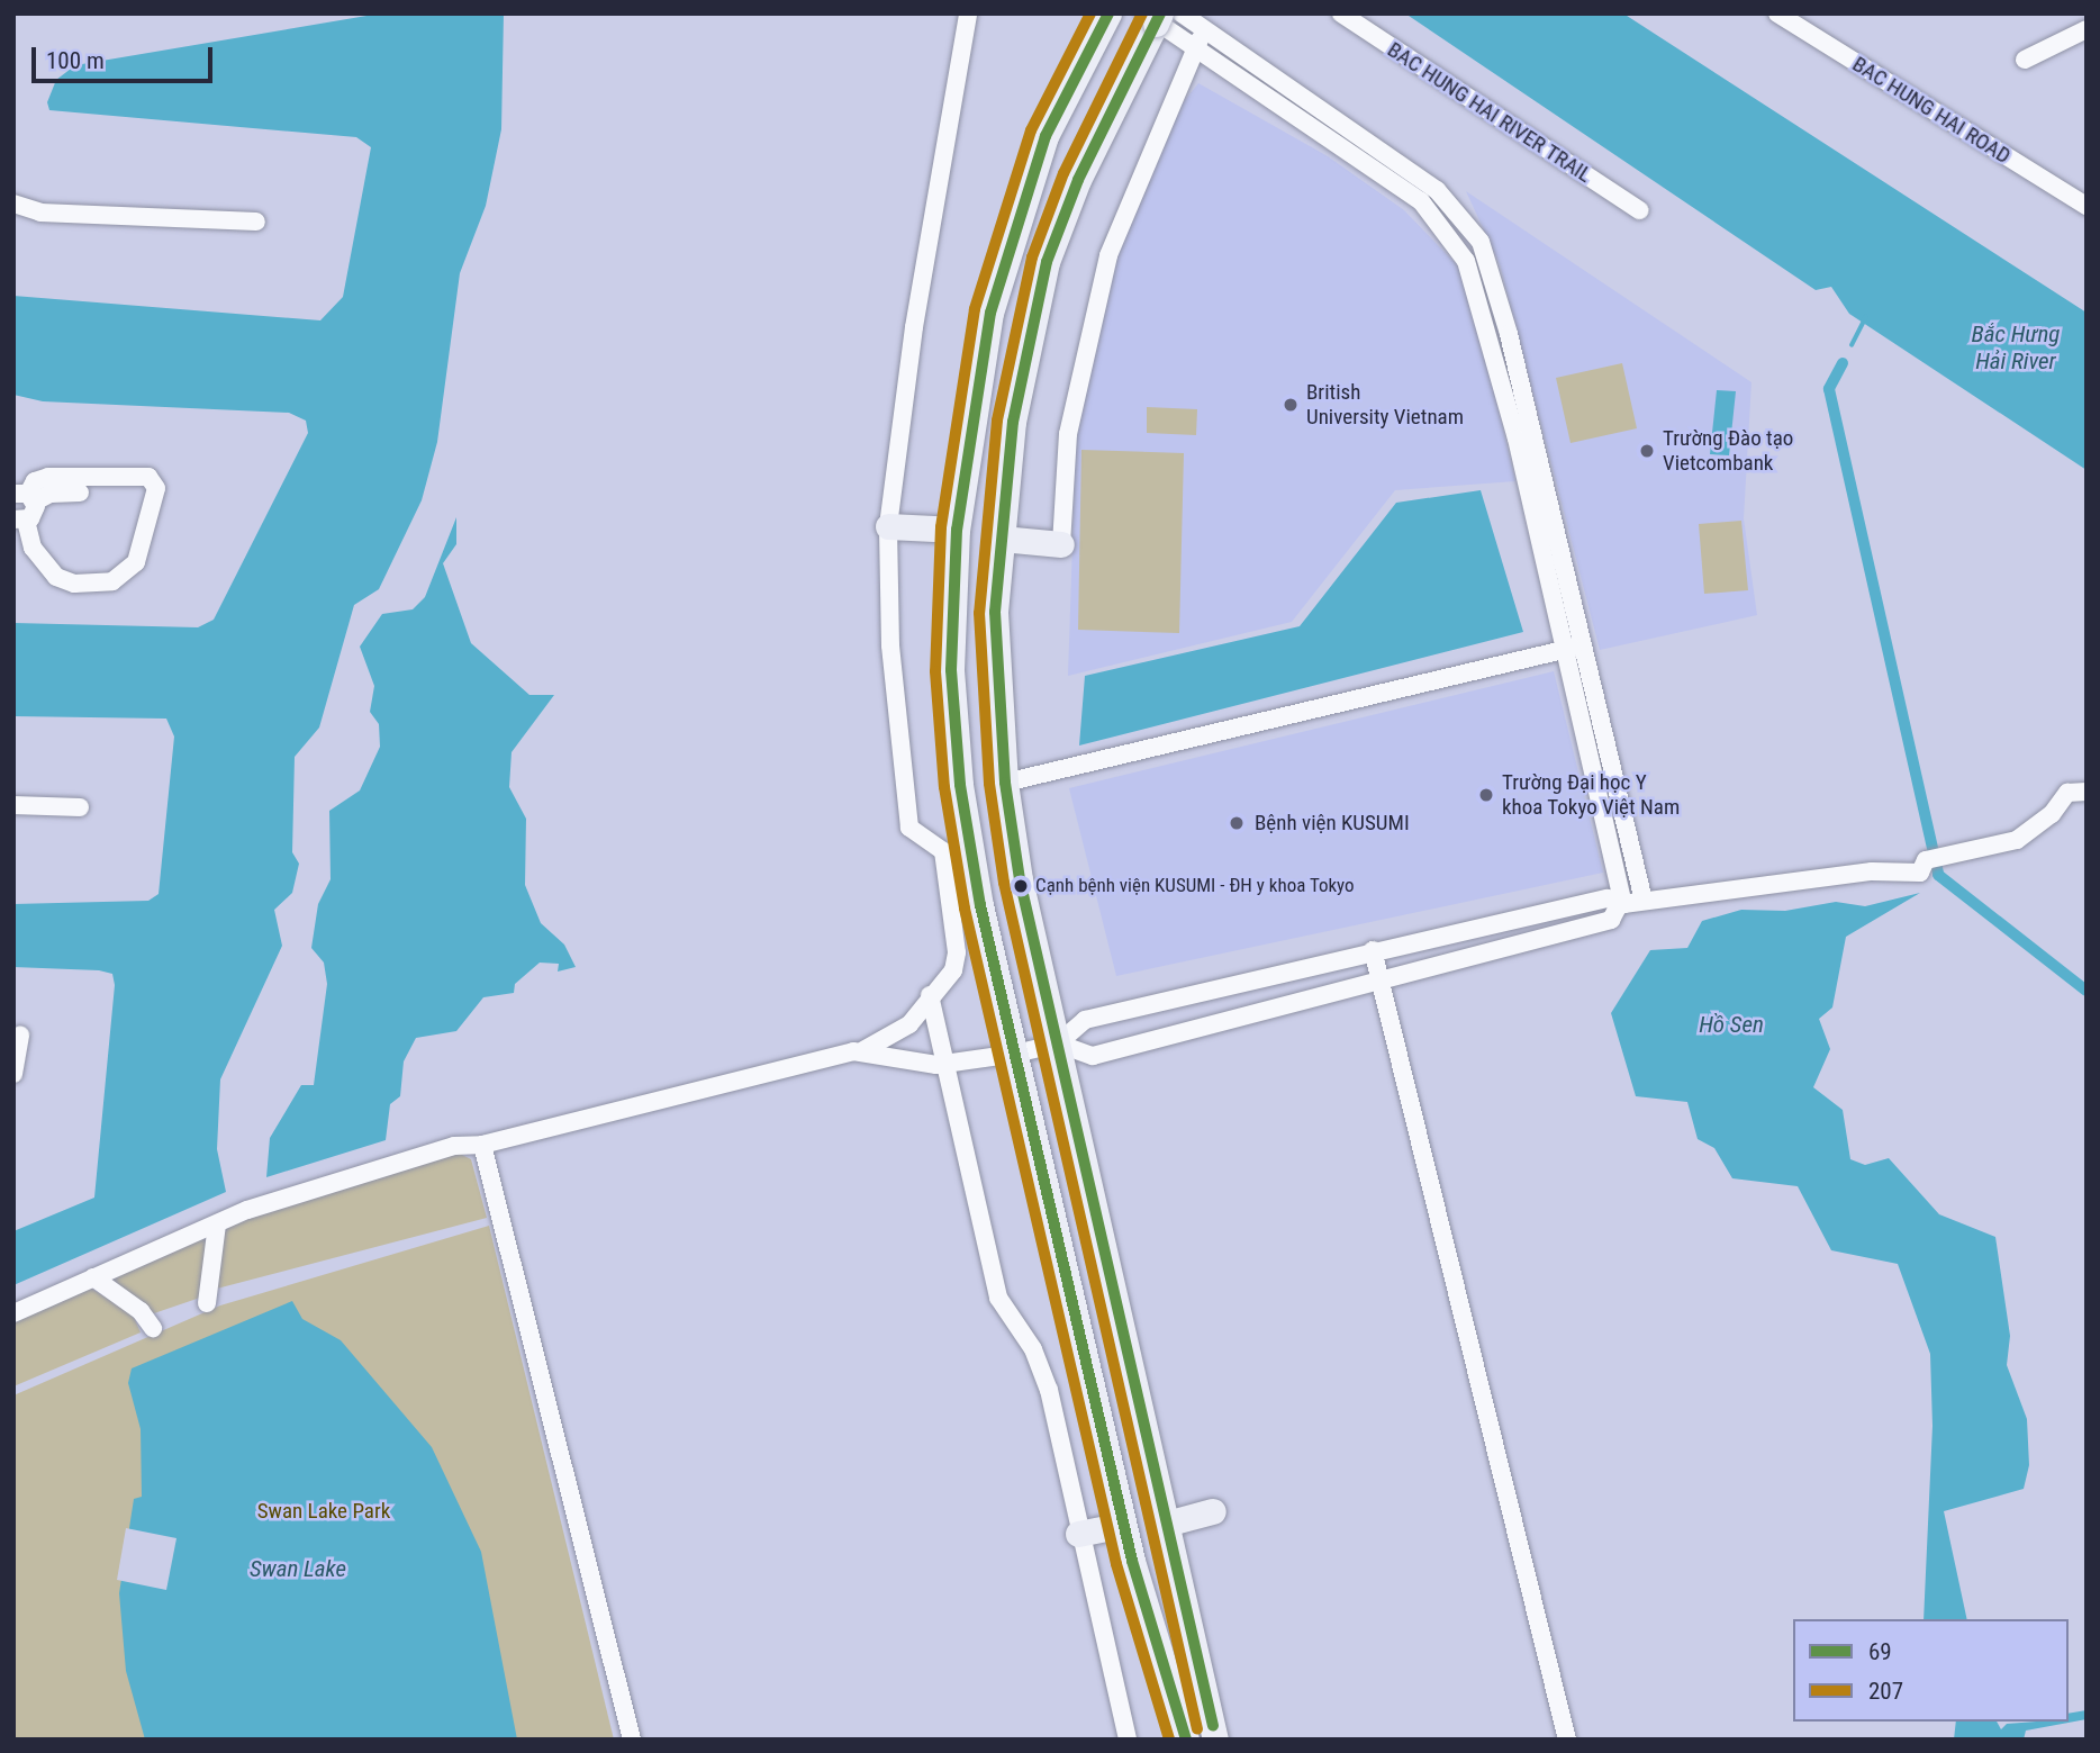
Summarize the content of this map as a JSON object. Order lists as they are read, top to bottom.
{
  "streets": {
    "street": ["BAC HUNG HAI ROAD", "BAC HUNG HAI RIVER TRAIL"]
  },
  "water": ["Bắc Hưng Hải River", "Hồ Sen", "Swan Lake"],
  "parks": ["Swan Lake Park"],
  "places": [
    "British University Vietnam",
    "Trường Đào tạo Vietcombank",
    "Trường Đại học Y khoa Tokyo Việt Nam",
    "Bệnh viện KUSUMI",
    "Cạnh bệnh viện KUSUMI - ĐH y khoa Tokyo"
  ],
  "lines": ["transit line 69", "transit line 207"],
  "legend": ["69", "207"],
  "scale_bar": "100 m"
}
